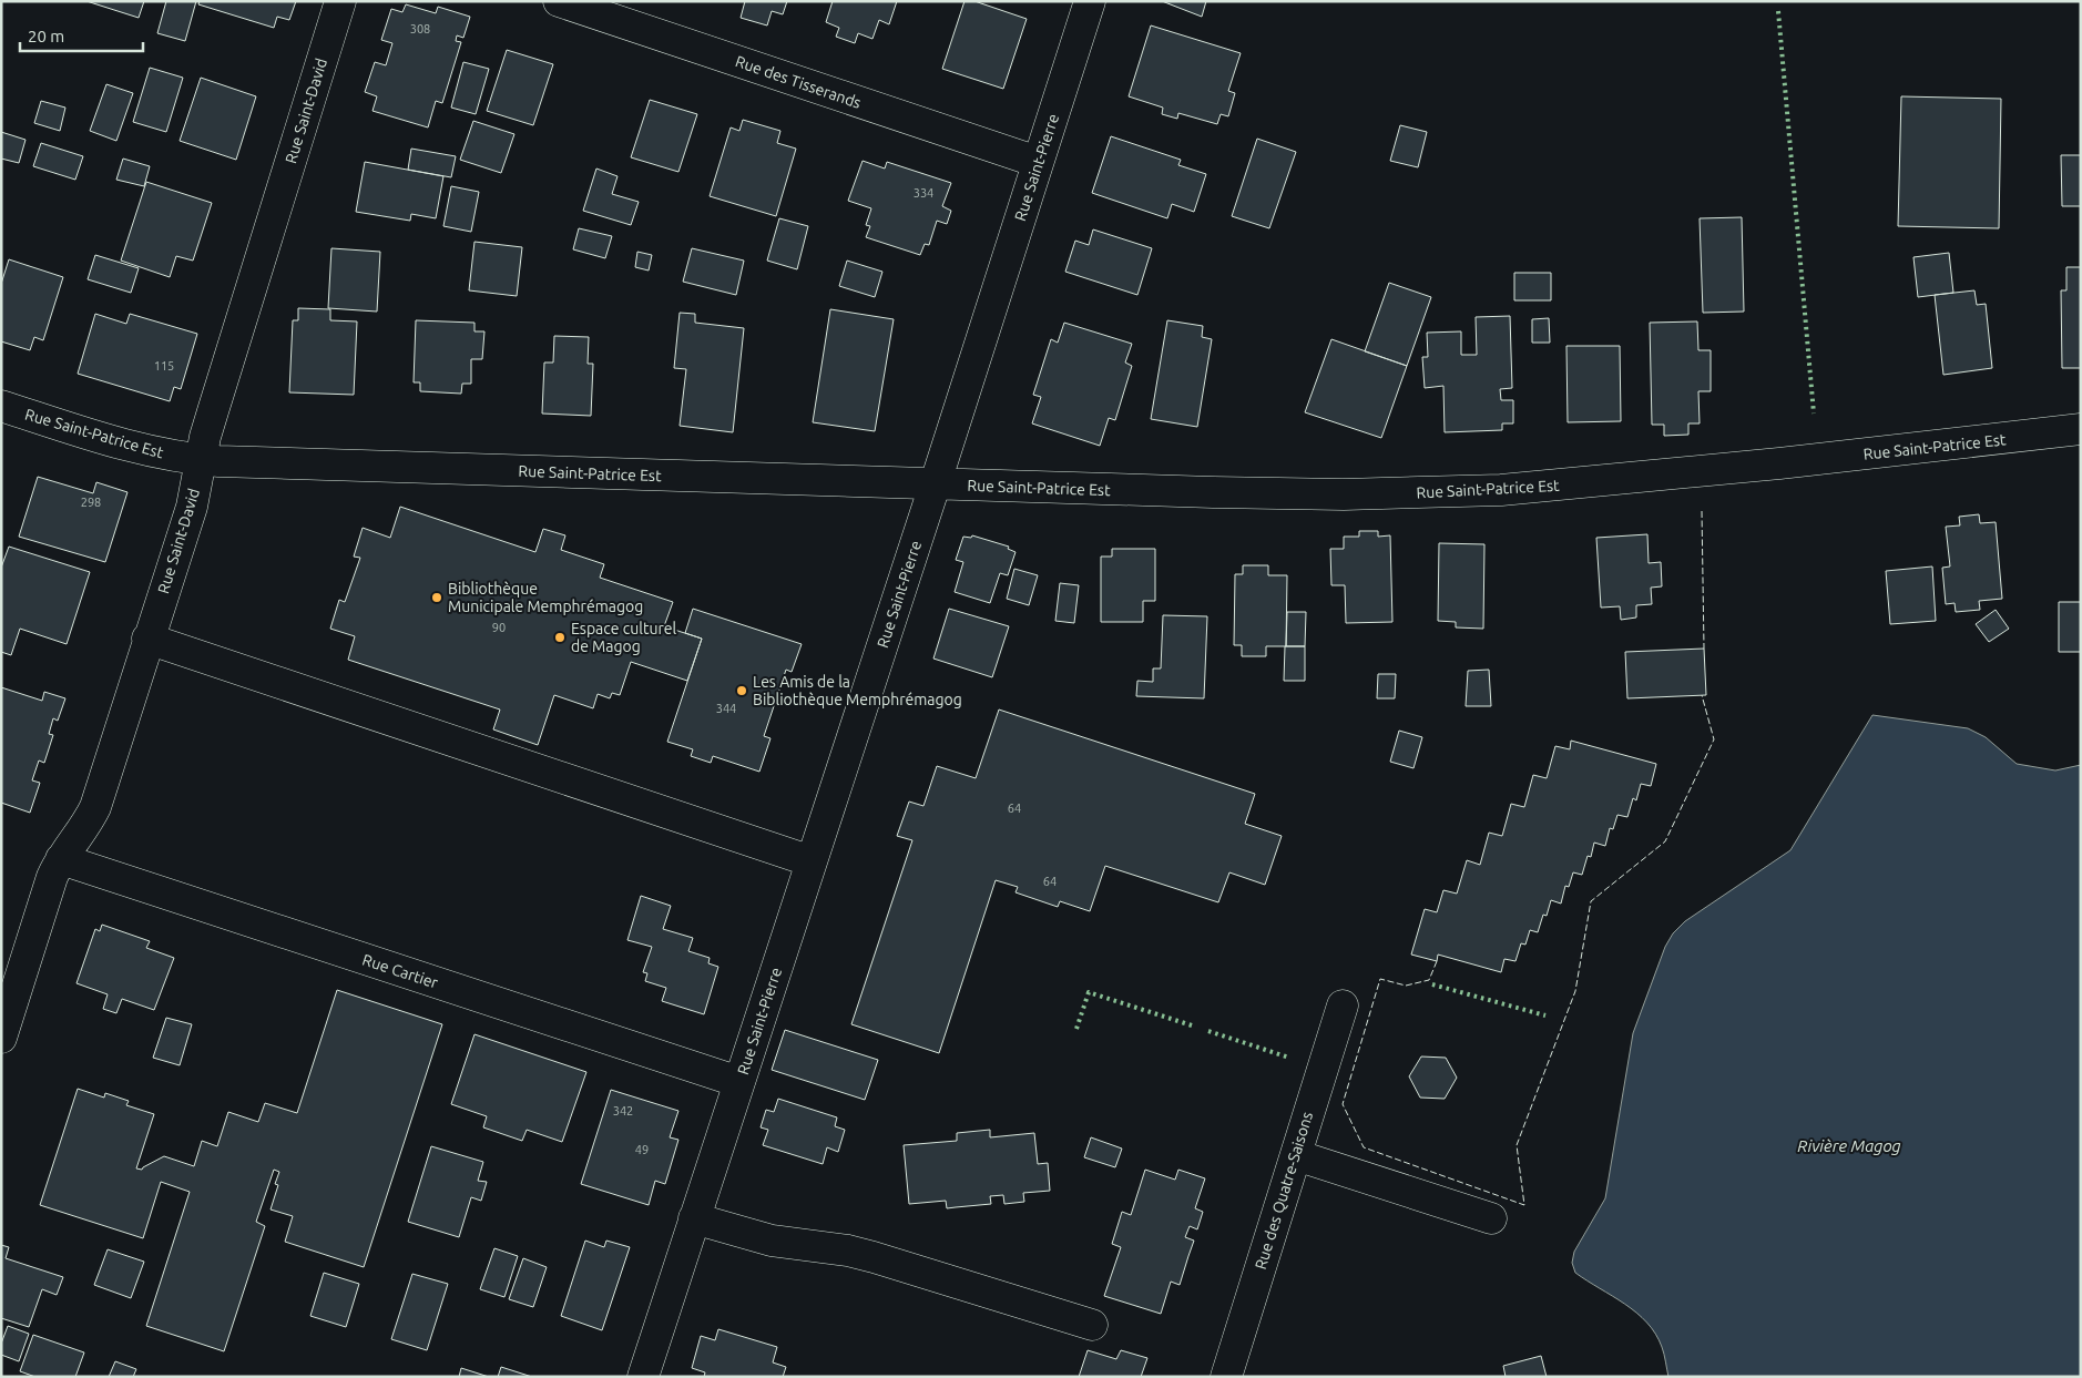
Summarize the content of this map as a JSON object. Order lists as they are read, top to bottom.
{
  "streets": {
    "street": [
      "Rue des Tisserands",
      "Rue Saint-David",
      "Rue Saint-Pierre",
      "Rue Saint-Patrice Est",
      "Rue Cartier",
      "Rue des Quatre-Saisons"
    ]
  },
  "crossings": [
    ["Rue des Tisserands", "Rue Saint-Pierre"],
    ["Rue Saint-David", "Rue Saint-Patrice Est"],
    ["Rue Saint-David", "Rue Cartier"],
    ["Rue Saint-Pierre", "Rue Saint-Patrice Est"],
    ["Rue Saint-Pierre", "Rue Cartier"]
  ],
  "water": ["Rivière Magog"],
  "places": ["Bibliothèque Municipale Memphrémagog", "Espace culturel de Magog", "Les Amis de la Bibliothèque Memphrémagog"],
  "house_numbers": [
    "308",
    "334",
    "115",
    "298",
    "90",
    "344",
    "64",
    "64",
    "342",
    "49"
  ],
  "scale_bar": "20 m"
}
